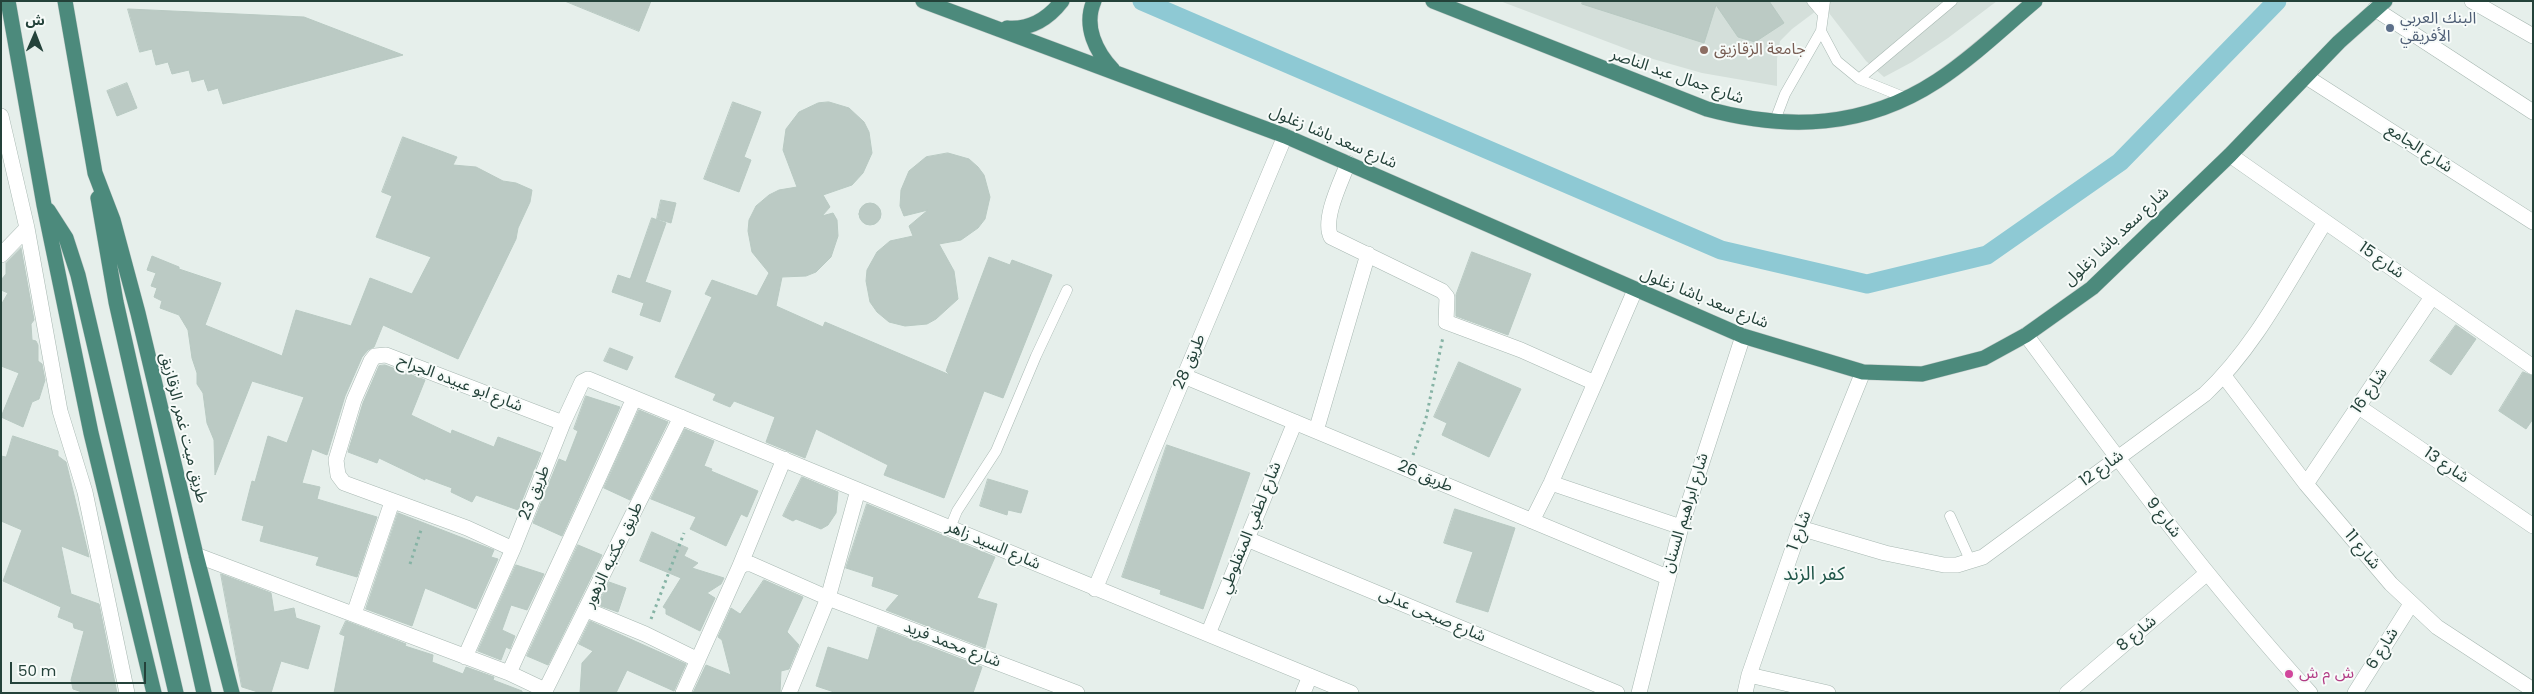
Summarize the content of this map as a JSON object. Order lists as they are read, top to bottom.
{
  "streets": {
    "highway": ["شارع جمال عبد الناصر", "شارع سعد باشا زغلول", "طريق ميت غمر, الزقازيق"],
    "street": [
      "شارع الجامع",
      "شارع 15",
      "طريق 28",
      "شارع ابو عبيده الجراح",
      "شارع 16",
      "شارع 13",
      "شارع 12",
      "طريق 26",
      "طريق 23",
      "شارع ابراهيم السنان",
      "شارع 9",
      "شارع لطفي المنفلوطي",
      "شارع 1",
      "شارع السيد زاهر",
      "شارع 11",
      "طريق مكتبه الزهور",
      "شارع صبحى عدلى",
      "شارع 8",
      "شارع محمد فريد",
      "شارع 6"
    ]
  },
  "crossings": [
    ["شارع سعد باشا زغلول", "شارع الجامع"],
    ["شارع سعد باشا زغلول", "شارع 15"],
    ["شارع سعد باشا زغلول", "طريق 28"],
    ["شارع سعد باشا زغلول", "شارع ابراهيم السنان"],
    ["شارع سعد باشا زغلول", "شارع 9"],
    ["شارع سعد باشا زغلول", "شارع 1"],
    ["شارع 15", "شارع 16"],
    ["شارع 15", "شارع 12"],
    ["طريق 28", "طريق 26"],
    ["طريق 28", "شارع السيد زاهر"],
    ["شارع ابو عبيده الجراح", "طريق 23"],
    ["شارع 16", "شارع 13"],
    ["شارع 16", "شارع 11"],
    ["شارع 12", "شارع 9"],
    ["شارع 12", "شارع 1"],
    ["شارع 12", "شارع 11"],
    ["طريق 26", "شارع ابراهيم السنان"],
    ["طريق 26", "شارع لطفي المنفلوطي"],
    ["طريق 23", "شارع السيد زاهر"],
    ["شارع 9", "شارع 8"],
    ["شارع لطفي المنفلوطي", "شارع السيد زاهر"],
    ["شارع لطفي المنفلوطي", "شارع صبحى عدلى"],
    ["شارع السيد زاهر", "طريق مكتبه الزهور"],
    ["شارع 11", "شارع 6"]
  ],
  "districts": ["كفر الزند"],
  "places": ["البنك العربي الأفريقي", "جامعة الزقازيق", "ش م ش"],
  "scale_bar": "50 m",
  "north": "top"
}
